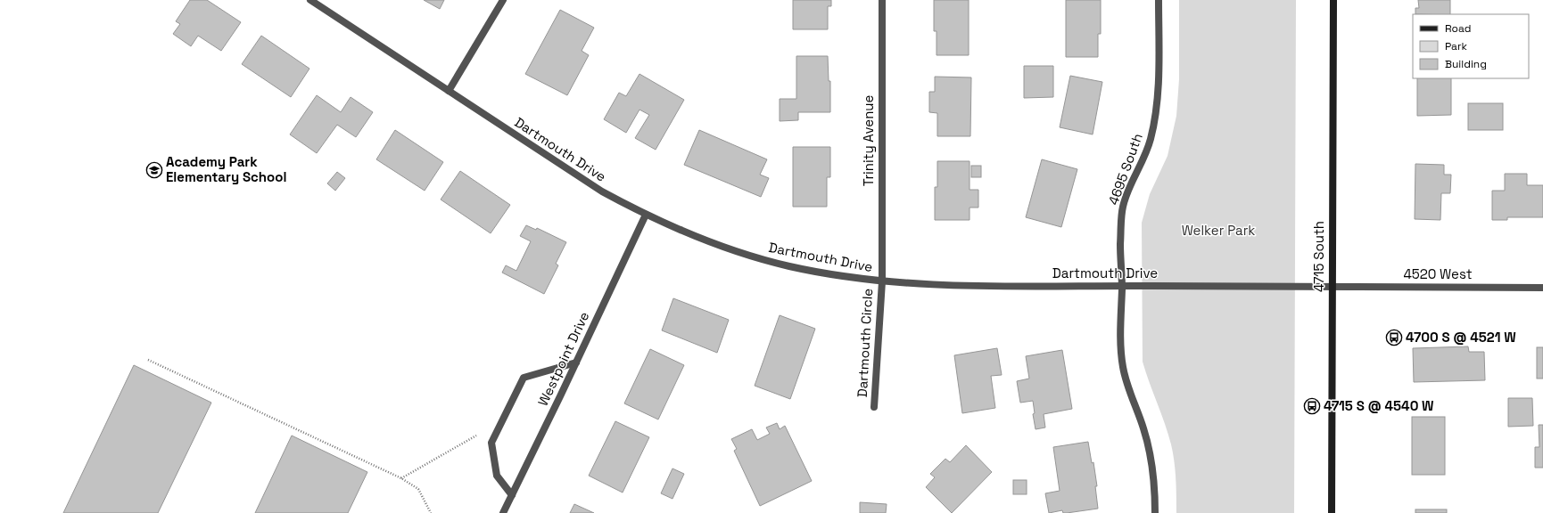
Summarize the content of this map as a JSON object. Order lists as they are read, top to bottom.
{
  "streets": {
    "main road": ["4715 South"],
    "street": [
      "Trinity Avenue",
      "Dartmouth Drive",
      "4695 South",
      "4520 West",
      "Dartmouth Circle",
      "Westpoint Drive"
    ]
  },
  "crossings": [
    ["Trinity Avenue", "Dartmouth Drive"],
    ["Trinity Avenue", "Dartmouth Circle"],
    ["Dartmouth Drive", "4695 South"],
    ["Dartmouth Drive", "4715 South"],
    ["Dartmouth Drive", "4520 West"],
    ["Dartmouth Drive", "Dartmouth Circle"],
    ["Dartmouth Drive", "Westpoint Drive"],
    ["4715 South", "4520 West"]
  ],
  "parks": ["Welker Park"],
  "places": {
    "school or university": ["Academy Park Elementary School"],
    "bus stop": ["4700 S @ 4521 W", "4715 S @ 4540 W"]
  },
  "legend": ["Road", "Park", "Building"]
}
